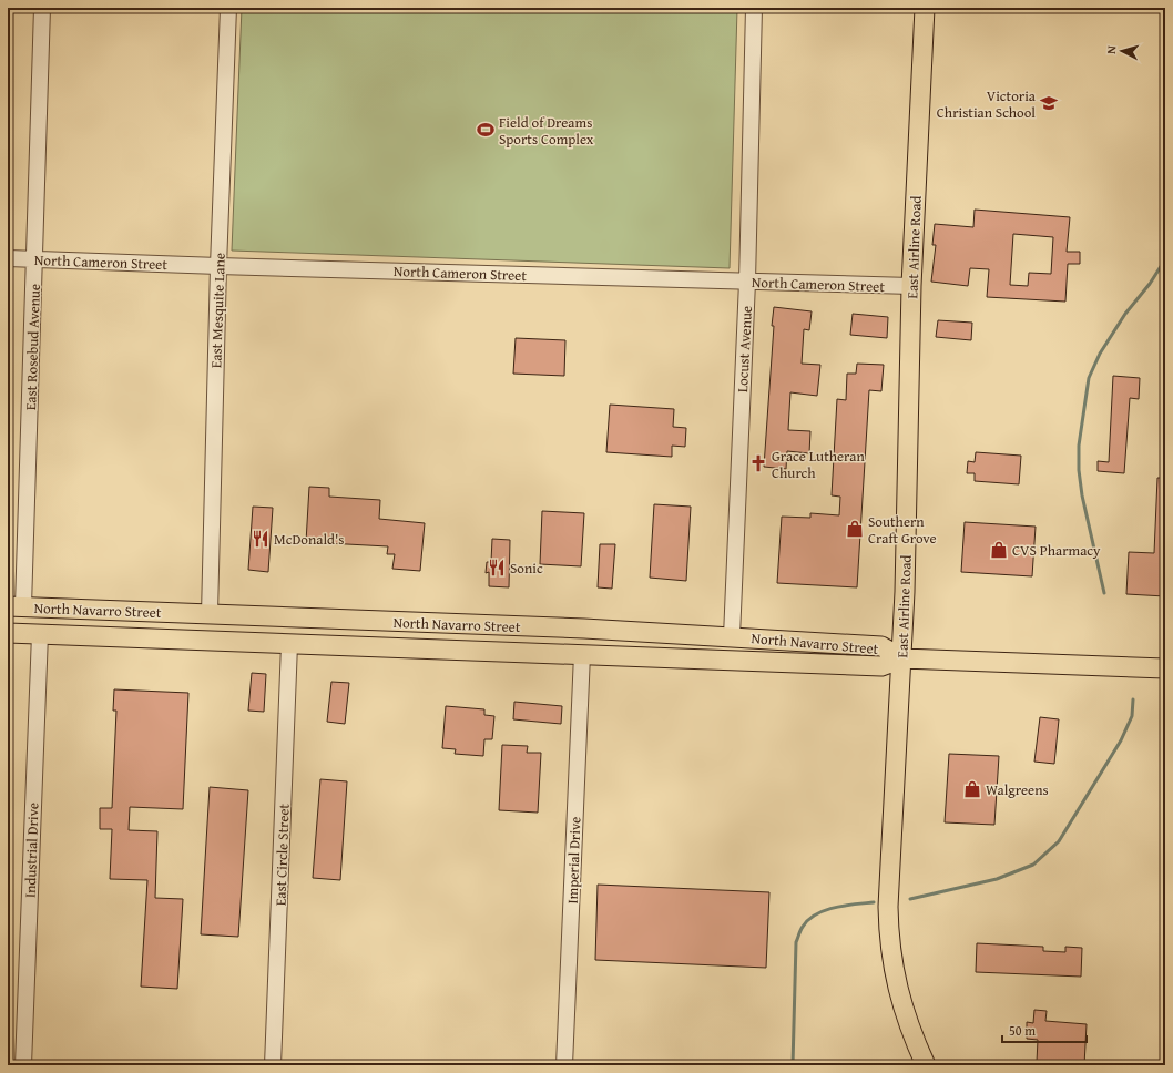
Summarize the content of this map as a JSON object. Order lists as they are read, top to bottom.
{
  "streets": {
    "main road": ["East Airline Road", "North Navarro Street"],
    "street": [
      "North Cameron Street",
      "East Mesquite Lane",
      "East Rosebud Avenue",
      "Locust Avenue",
      "Industrial Drive",
      "East Circle Street",
      "Imperial Drive"
    ]
  },
  "crossings": [
    ["East Airline Road", "North Cameron Street"],
    ["East Airline Road", "North Navarro Street"],
    ["North Cameron Street", "East Mesquite Lane"],
    ["North Cameron Street", "East Rosebud Avenue"],
    ["North Cameron Street", "Locust Avenue"],
    ["East Mesquite Lane", "North Navarro Street"],
    ["East Rosebud Avenue", "North Navarro Street"],
    ["Locust Avenue", "North Navarro Street"],
    ["North Navarro Street", "Industrial Drive"],
    ["North Navarro Street", "East Circle Street"],
    ["North Navarro Street", "Imperial Drive"]
  ],
  "places": {
    "school or university": ["Victoria Christian School"],
    "sports": ["Field of Dreams Sports Complex"],
    "church": ["Grace Lutheran Church"],
    "shop": ["Southern Craft Grove", "CVS Pharmacy", "Walgreens"],
    "restaurant": ["McDonald's", "Sonic"]
  },
  "scale_bar": "50 m",
  "north": "left"
}
